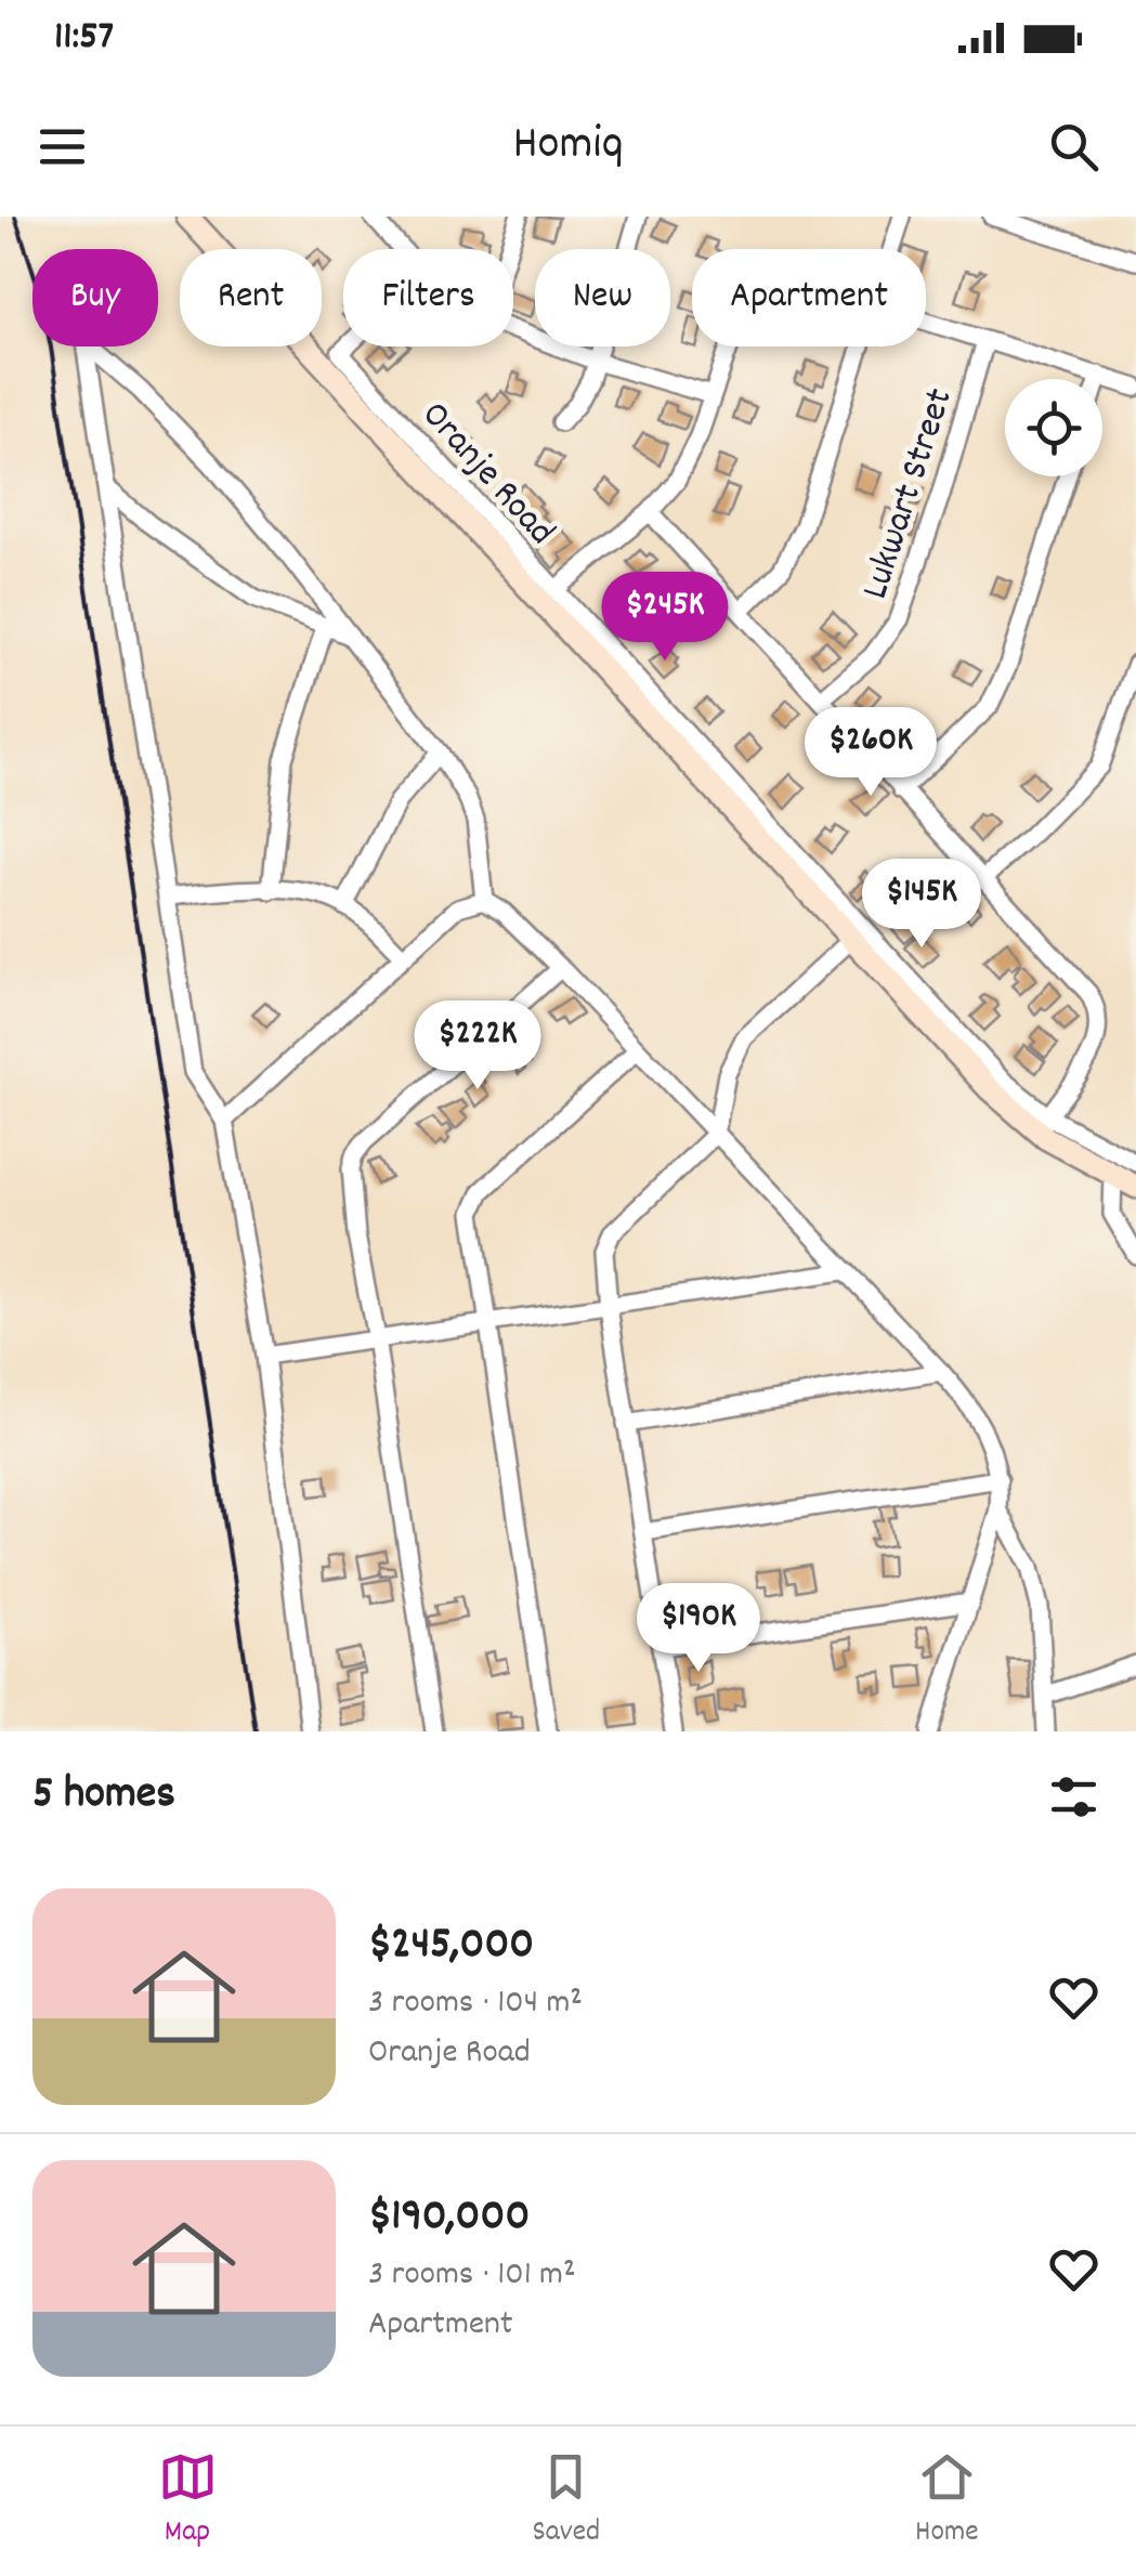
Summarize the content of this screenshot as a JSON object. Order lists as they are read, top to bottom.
{
  "streets": {
    "street": ["Oranje Road", "Lukwart Street"]
  },
  "page": {
    "status": "11:57",
    "header": "Homiq",
    "chip": [
      "Buy",
      "Rent",
      "Filters",
      "New",
      "Apartment"
    ],
    "price": [
      "$245K",
      "$260K",
      "$145K",
      "$222K",
      "$190K"
    ],
    "heading": "5 homes",
    "list": [
      {
        "name": "$245,000",
        "note": "3 rooms · 104 m² · Oranje Road"
      },
      {
        "name": "$190,000",
        "note": "3 rooms · 101 m² · Apartment"
      }
    ],
    "tabs": ["Map", "Saved", "Home"]
  }
}
